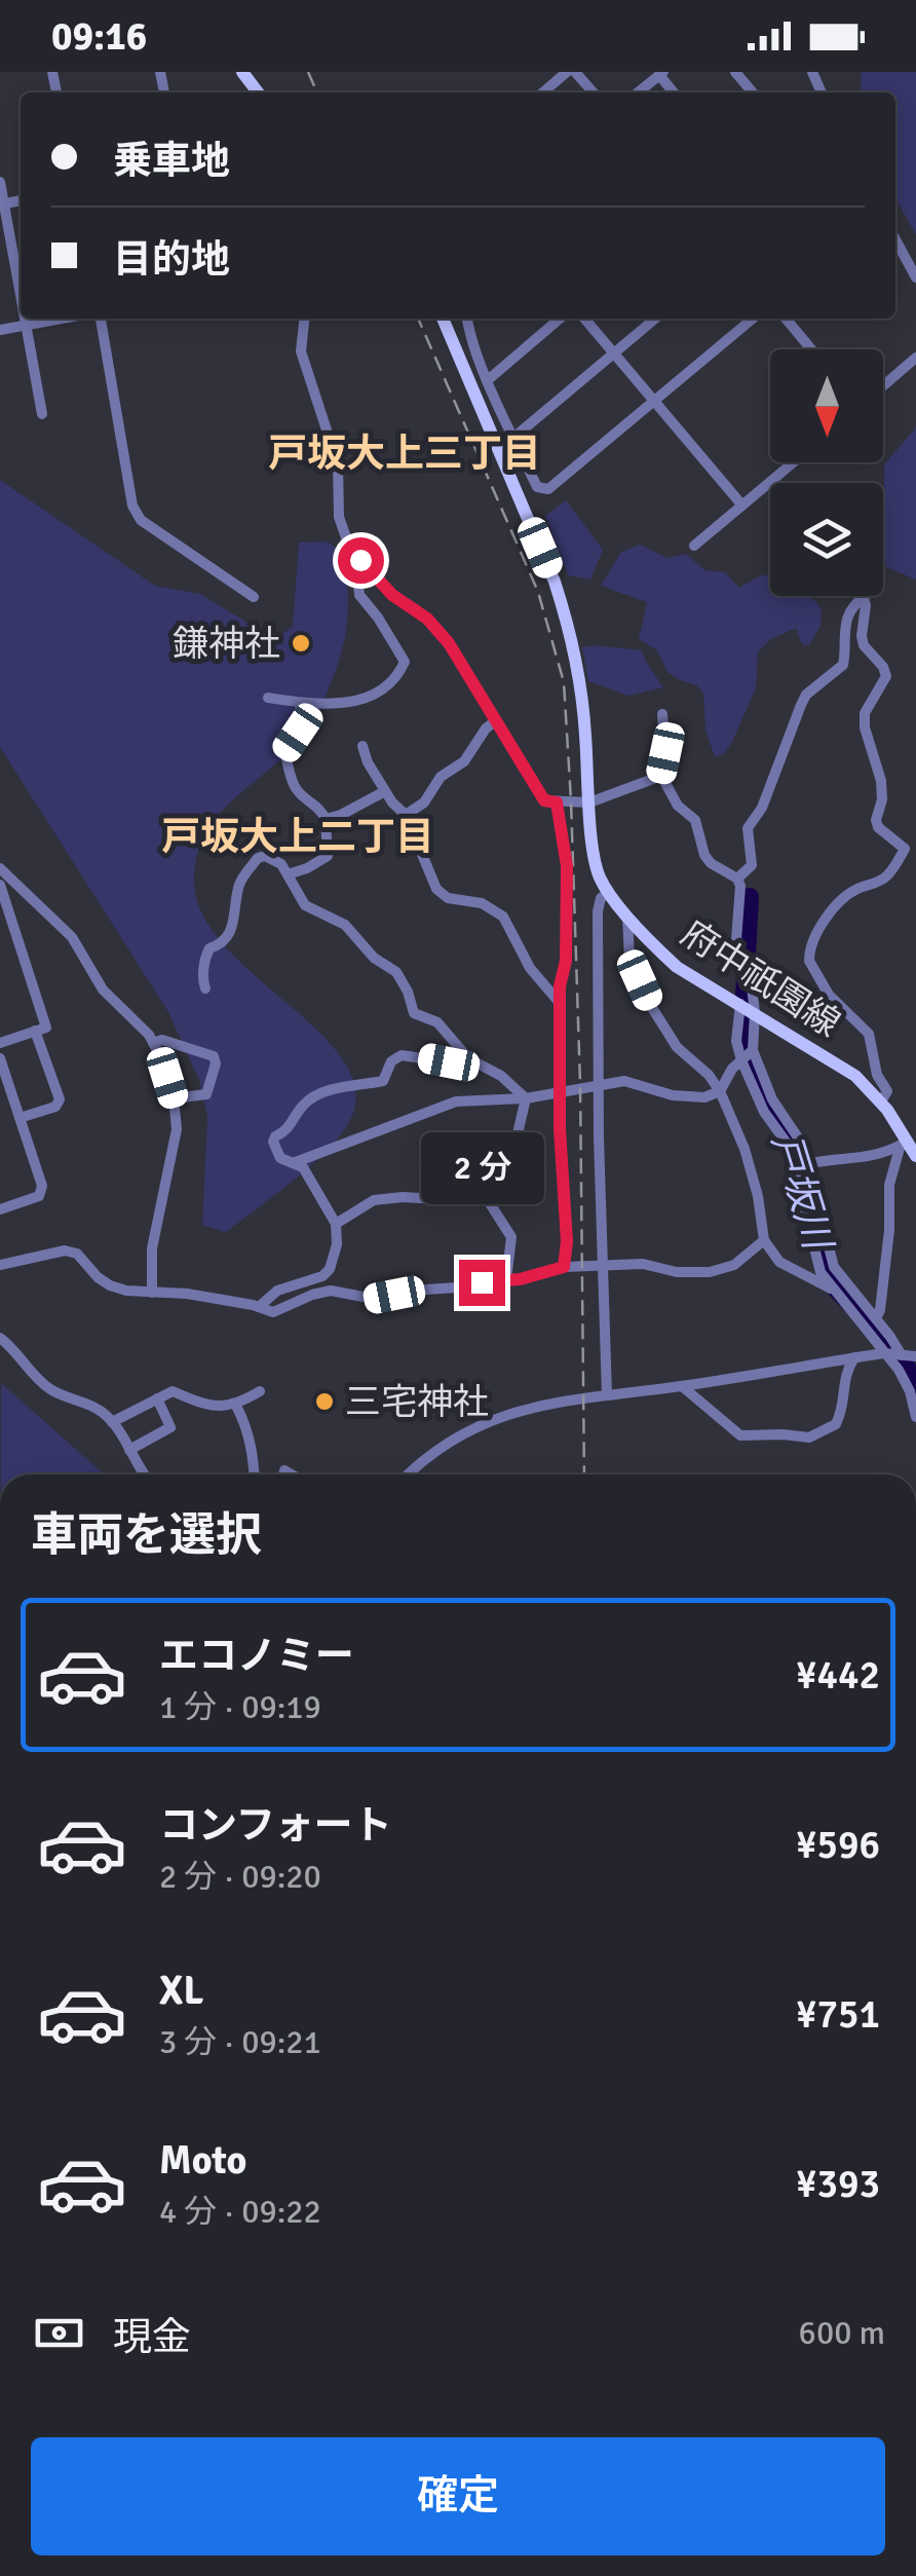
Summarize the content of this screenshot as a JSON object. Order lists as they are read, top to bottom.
{
  "streets": {
    "main road": ["府中祇園線"]
  },
  "districts": ["戸坂大上三丁目", "戸坂大上二丁目"],
  "water": ["戸坂川"],
  "places": ["鎌神社", "三宅神社"],
  "north": "bottom",
  "page": {
    "status": "09:16",
    "banner": ["乗車地", "目的地"],
    "bubble": "2 分",
    "heading": "車両を選択",
    "list": [
      {
        "name": "エコノミー",
        "note": "1 分 · 09:19",
        "value": "¥442"
      },
      {
        "name": "コンフォート",
        "note": "2 分 · 09:20",
        "value": "¥596"
      },
      {
        "name": "XL",
        "note": "3 分 · 09:21",
        "value": "¥751"
      },
      {
        "name": "Moto",
        "note": "4 分 · 09:22",
        "value": "¥393"
      }
    ],
    "pay": ["現金", "600 m"],
    "buttons": "確定"
  }
}
